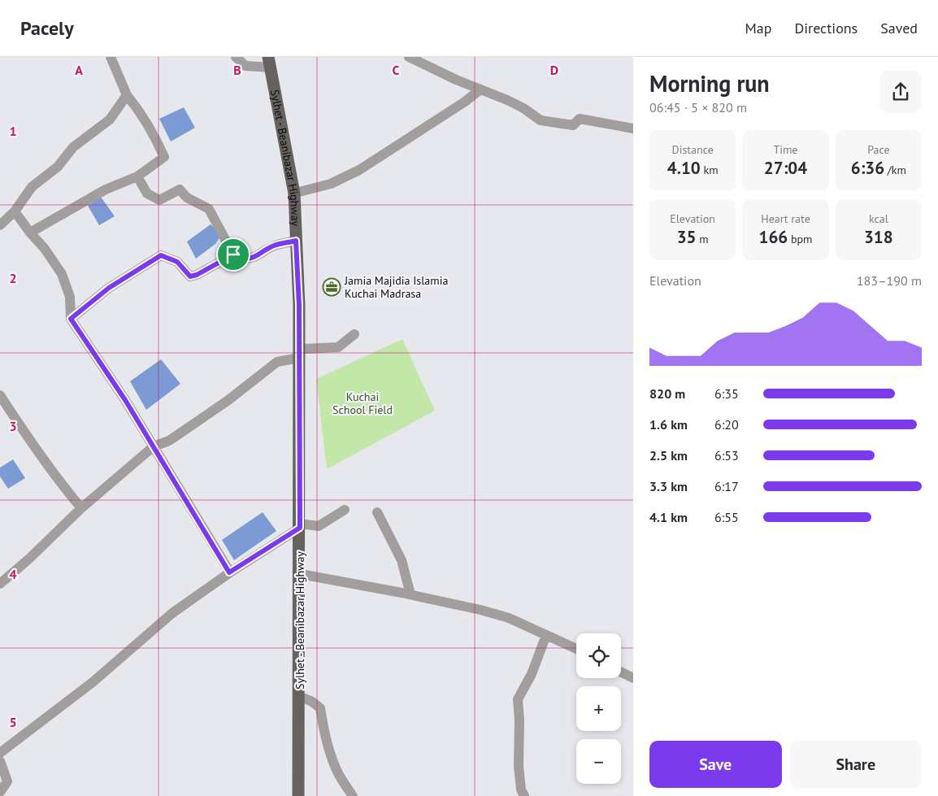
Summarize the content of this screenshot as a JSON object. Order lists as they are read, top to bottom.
{
  "streets": {
    "main road": ["Sylhet - Beanibazar Highway"]
  },
  "parks": ["Kuchai School Field"],
  "places": {
    "office": ["Jamia Majidia Islamia Kuchai Madrasa"]
  },
  "page": {
    "header": "Pacely",
    "nav": ["Map", "Directions", "Saved"],
    "heading": ["Morning run", "06:45 · 5 × 820 m"],
    "stats": [
      ["Distance", "4.10 km"],
      ["Time", "27:04"],
      ["Pace", "6:36 /km"],
      ["Elevation", "35 m"],
      ["Heart rate", "166 bpm"],
      ["kcal", "318"]
    ],
    "chart": ["Elevation", "183–190 m"],
    "list": [
      {
        "name": "820 m",
        "note": "6:35"
      },
      {
        "name": "1.6 km",
        "note": "6:20"
      },
      {
        "name": "2.5 km",
        "note": "6:53"
      },
      {
        "name": "3.3 km",
        "note": "6:17"
      },
      {
        "name": "4.1 km",
        "note": "6:55"
      }
    ],
    "map_buttons": ["+", "−"],
    "buttons": ["Save", "Share"]
  },
  "grid": {
    "columns": [
      "A",
      "B",
      "C",
      "D"
    ],
    "rows": [
      "1",
      "2",
      "3",
      "4",
      "5"
    ]
  }
}
